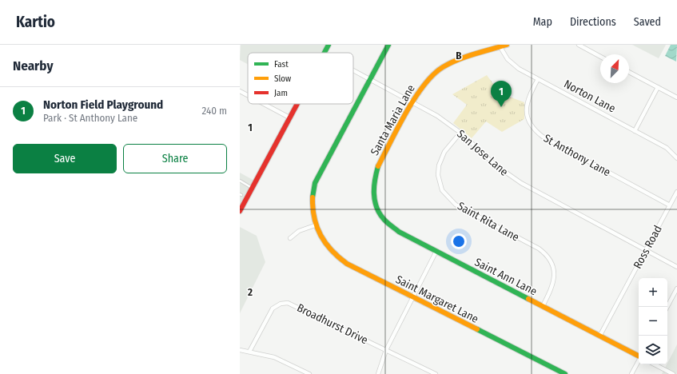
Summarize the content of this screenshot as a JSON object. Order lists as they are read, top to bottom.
{
  "streets": {
    "street": [
      "Norton Lane",
      "Santa Maria Lane",
      "San Jose Lane",
      "St Anthony Lane",
      "Saint Rita Lane",
      "Ross Road",
      "Saint Ann Lane",
      "Saint Margaret Lane",
      "Broadhurst Drive"
    ]
  },
  "crossings": [
    ["Norton Lane", "Santa Maria Lane"],
    ["Norton Lane", "St Anthony Lane"],
    ["Santa Maria Lane", "San Jose Lane"],
    ["Santa Maria Lane", "Saint Ann Lane"],
    ["San Jose Lane", "Saint Rita Lane"],
    ["San Jose Lane", "Ross Road"],
    ["San Jose Lane", "Saint Margaret Lane"],
    ["St Anthony Lane", "Ross Road"],
    ["Saint Rita Lane", "Saint Ann Lane"],
    ["Ross Road", "Saint Ann Lane"]
  ],
  "legend": ["Fast", "Slow", "Jam"],
  "north": "top right",
  "page": {
    "header": "Kartio",
    "nav": ["Map", "Directions", "Saved"],
    "heading": "Nearby",
    "pins": "1",
    "list": [
      {
        "mark": "1",
        "name": "Norton Field Playground",
        "note": "Park · St Anthony Lane",
        "value": "240 m"
      }
    ],
    "buttons": ["Save", "Share"],
    "map_buttons": ["+", "−"]
  },
  "grid": {
    "columns": ["B"],
    "rows": ["1", "2"]
  }
}
